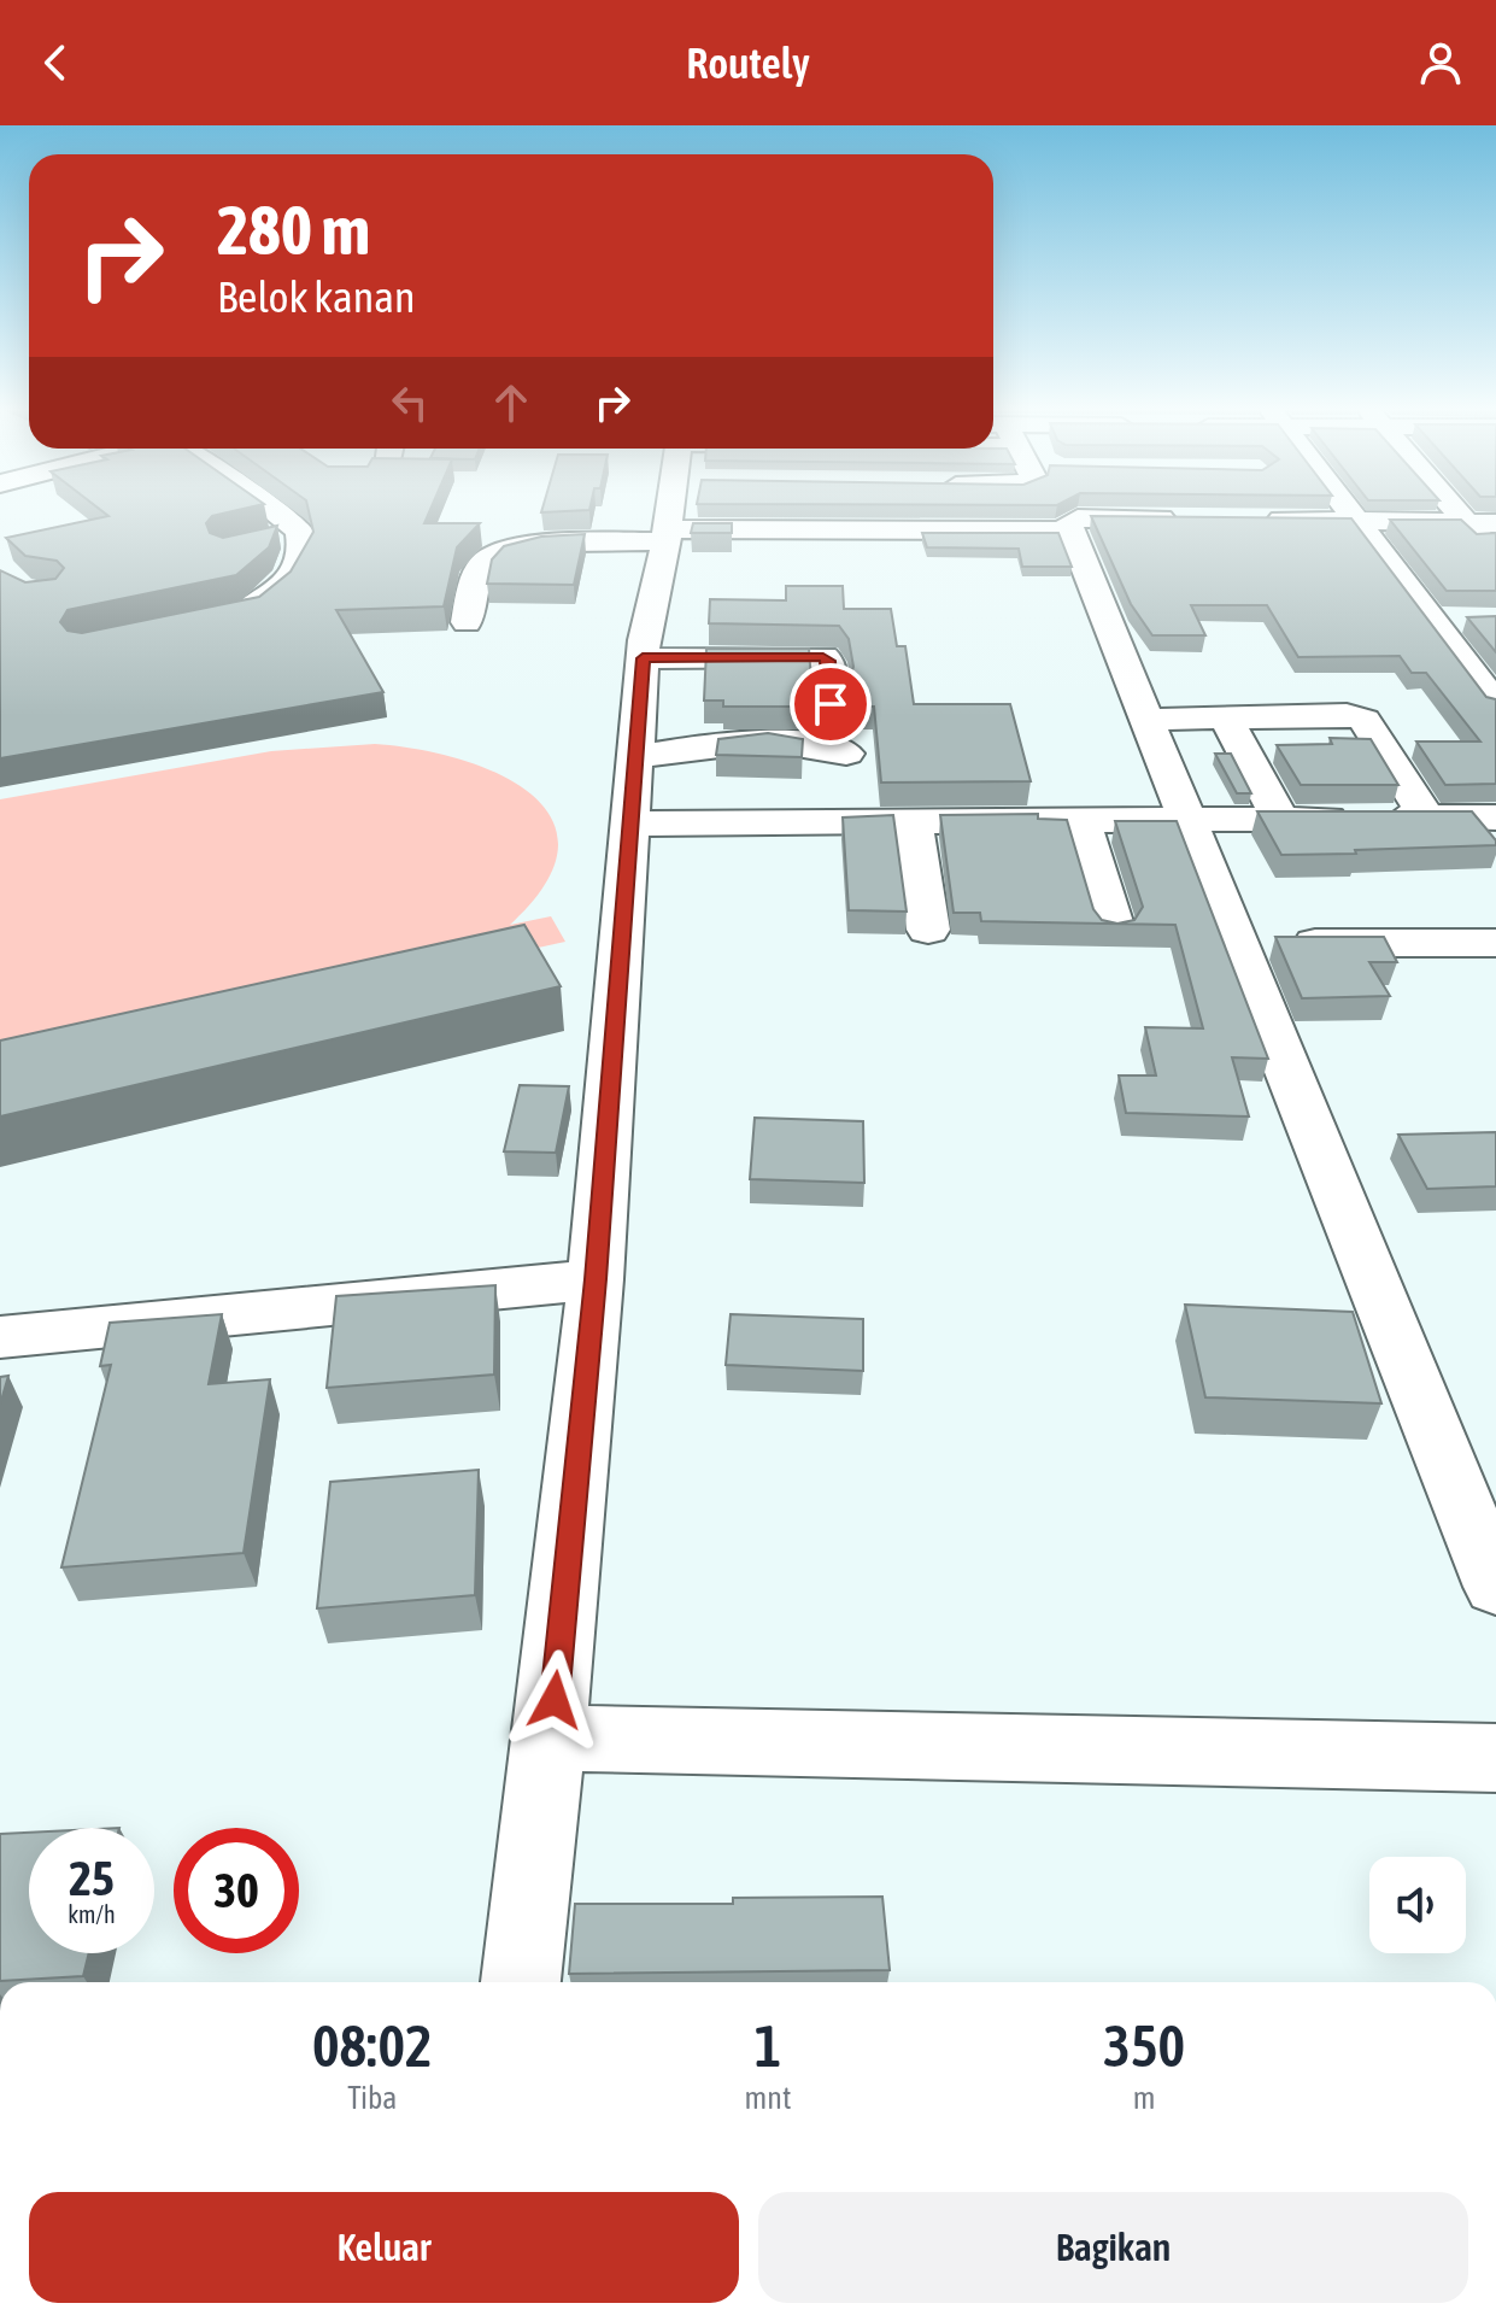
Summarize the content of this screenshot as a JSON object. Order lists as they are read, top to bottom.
{
  "page": {
    "header": "Routely",
    "turn": ["280 m", "Belok kanan"],
    "speed": "25 km/h",
    "limit": "30",
    "eta": [
      "08:02",
      "Tiba",
      "1",
      "mnt",
      "350",
      "m"
    ],
    "buttons": ["Keluar", "Bagikan"]
  }
}
